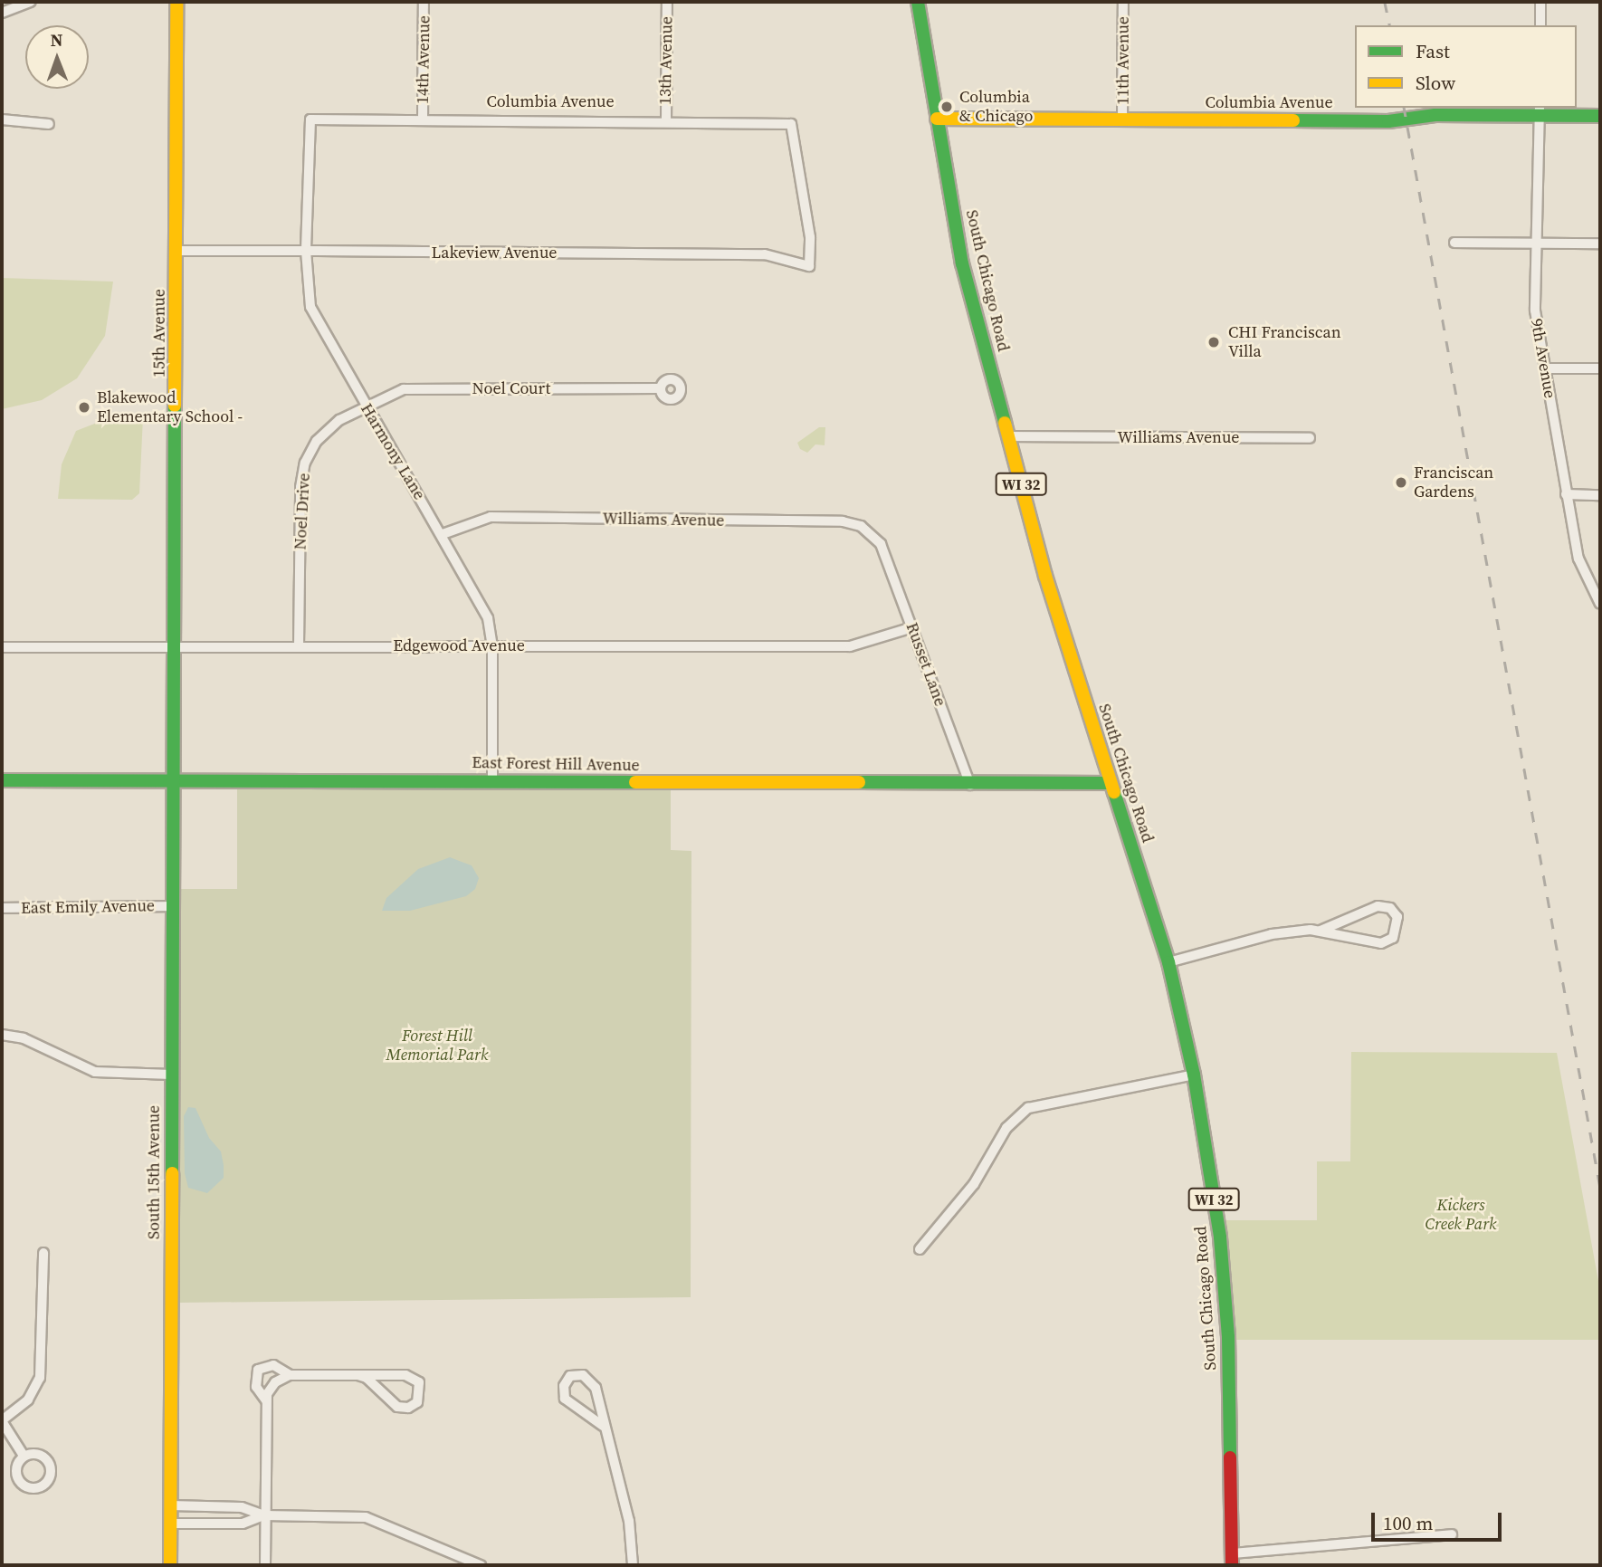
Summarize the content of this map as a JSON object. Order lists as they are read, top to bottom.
{
  "streets": {
    "street": [
      "14th Avenue",
      "13th Avenue",
      "11th Avenue",
      "Columbia Avenue",
      "Lakeview Avenue",
      "South Chicago Road",
      "15th Avenue",
      "9th Avenue",
      "Noel Court",
      "Williams Avenue",
      "Harmony Lane",
      "WI 32",
      "Noel Drive",
      "Edgewood Avenue",
      "Russet Lane",
      "East Forest Hill Avenue",
      "East Emily Avenue",
      "South 15th Avenue"
    ]
  },
  "crossings": [
    ["14th Avenue", "Columbia Avenue"],
    ["13th Avenue", "Columbia Avenue"],
    ["11th Avenue", "Columbia Avenue"],
    ["Columbia Avenue", "Lakeview Avenue"],
    ["Columbia Avenue", "South Chicago Road"],
    ["Columbia Avenue", "9th Avenue"],
    ["Columbia Avenue", "Harmony Lane"],
    ["Lakeview Avenue", "15th Avenue"],
    ["Lakeview Avenue", "Harmony Lane"],
    ["South Chicago Road", "Williams Avenue"],
    ["South Chicago Road", "East Forest Hill Avenue"],
    ["15th Avenue", "Edgewood Avenue"],
    ["15th Avenue", "East Forest Hill Avenue"],
    ["15th Avenue", "South 15th Avenue"],
    ["Noel Court", "Harmony Lane"],
    ["Noel Court", "Noel Drive"],
    ["Williams Avenue", "Harmony Lane"],
    ["Williams Avenue", "Russet Lane"],
    ["Harmony Lane", "Noel Drive"],
    ["Harmony Lane", "Edgewood Avenue"],
    ["Harmony Lane", "East Forest Hill Avenue"],
    ["Noel Drive", "Edgewood Avenue"],
    ["Edgewood Avenue", "Russet Lane"],
    ["Russet Lane", "East Forest Hill Avenue"],
    ["East Forest Hill Avenue", "South 15th Avenue"],
    ["East Emily Avenue", "South 15th Avenue"]
  ],
  "parks": ["Forest Hill Memorial Park", "Kickers Creek Park"],
  "places": [
    "Columbia & Chicago",
    "CHI Franciscan Villa",
    "Blakewood Elementary School -",
    "Franciscan Gardens"
  ],
  "legend": ["Fast", "Slow"],
  "scale_bar": "100 m",
  "north": "top"
}
